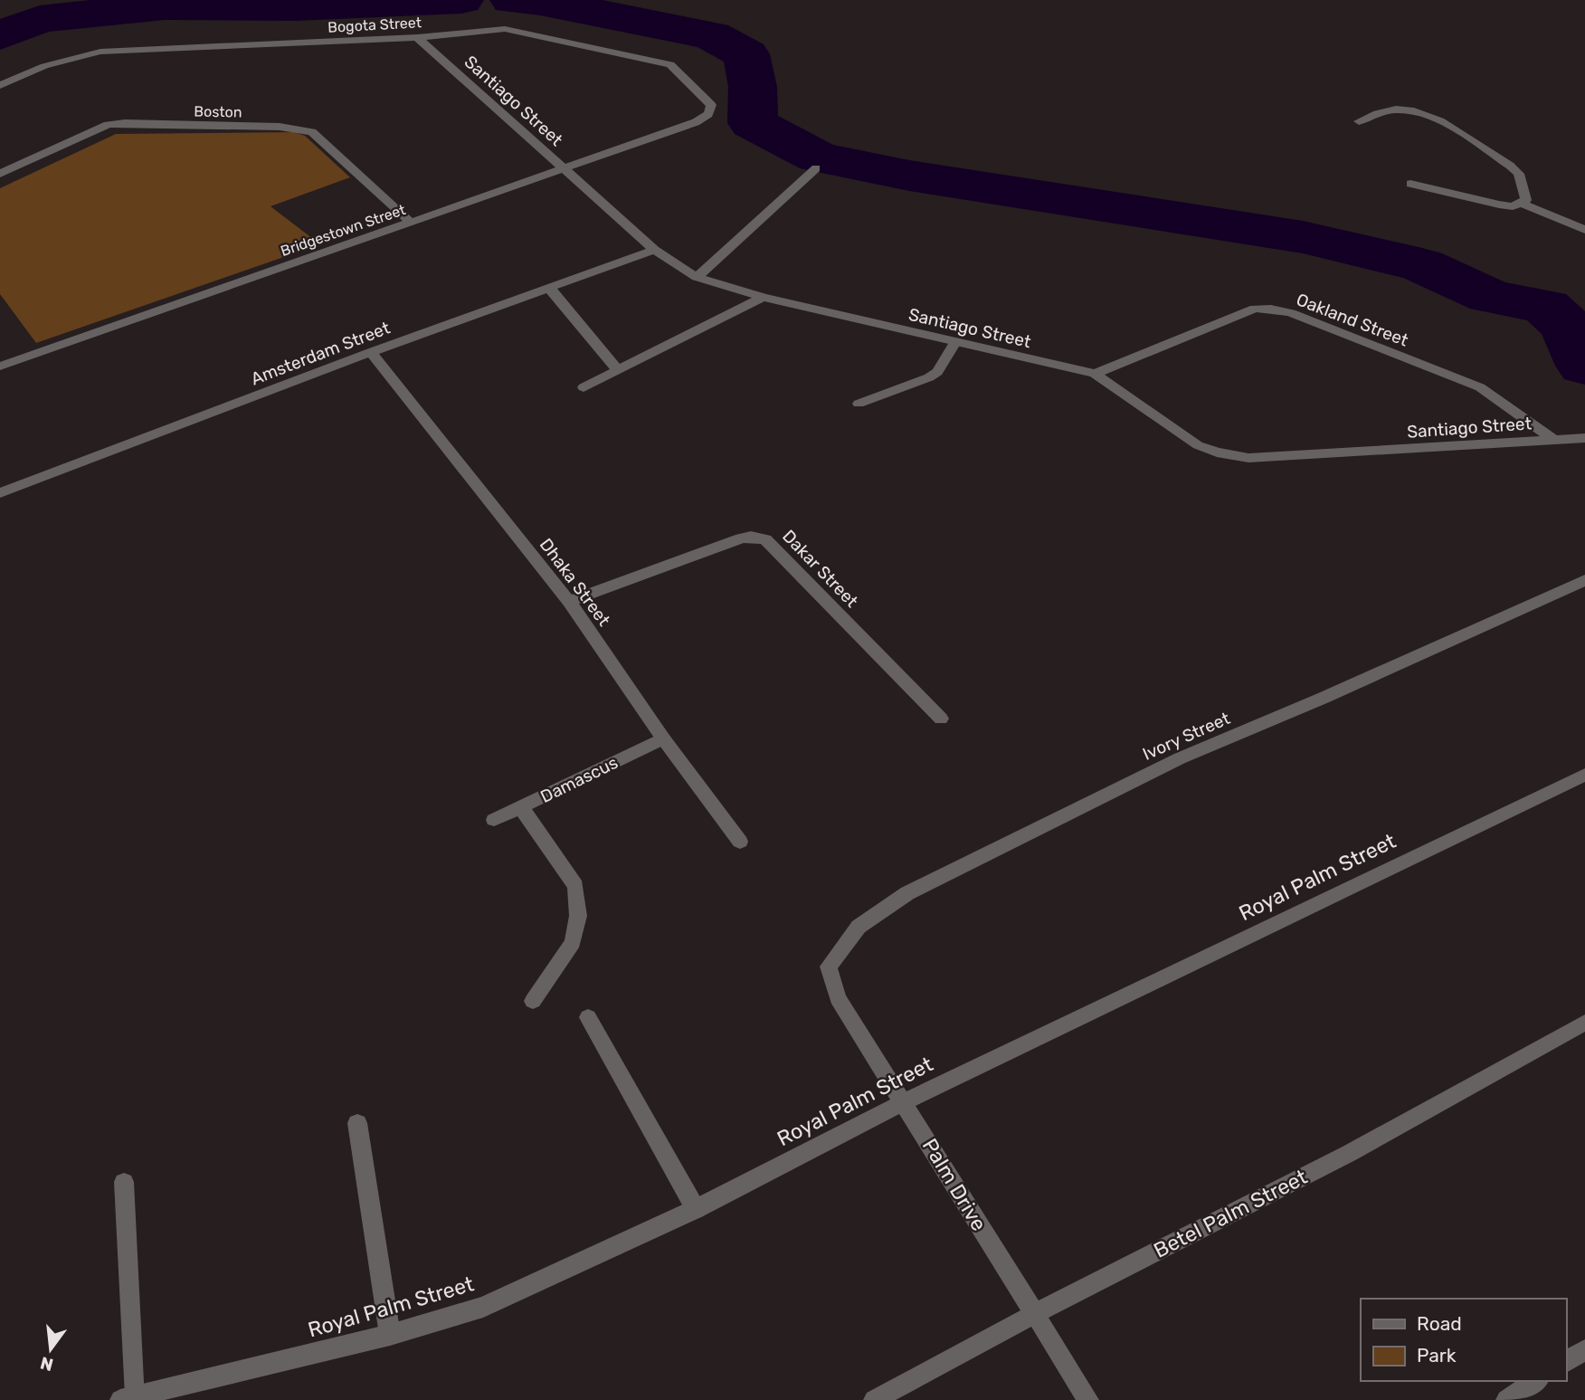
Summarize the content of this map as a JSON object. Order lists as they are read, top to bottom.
{
  "streets": {
    "street": [
      "Bogota Street",
      "Santiago Street",
      "Boston",
      "Bridgestown Street",
      "Oakland Street",
      "Amsterdam Street",
      "Dakar Street",
      "Dhaka Street",
      "Ivory Street",
      "Damascus",
      "Royal Palm Street",
      "Palm Drive",
      "Betel Palm Street"
    ]
  },
  "crossings": [
    ["Bogota Street", "Santiago Street"],
    ["Bogota Street", "Bridgestown Street"],
    ["Santiago Street", "Bridgestown Street"],
    ["Santiago Street", "Oakland Street"],
    ["Santiago Street", "Amsterdam Street"],
    ["Boston", "Bridgestown Street"],
    ["Amsterdam Street", "Dhaka Street"],
    ["Dakar Street", "Dhaka Street"],
    ["Dhaka Street", "Damascus"],
    ["Ivory Street", "Palm Drive"],
    ["Royal Palm Street", "Palm Drive"],
    ["Palm Drive", "Betel Palm Street"]
  ],
  "legend": ["Road", "Park"],
  "north": "bottom"
}
